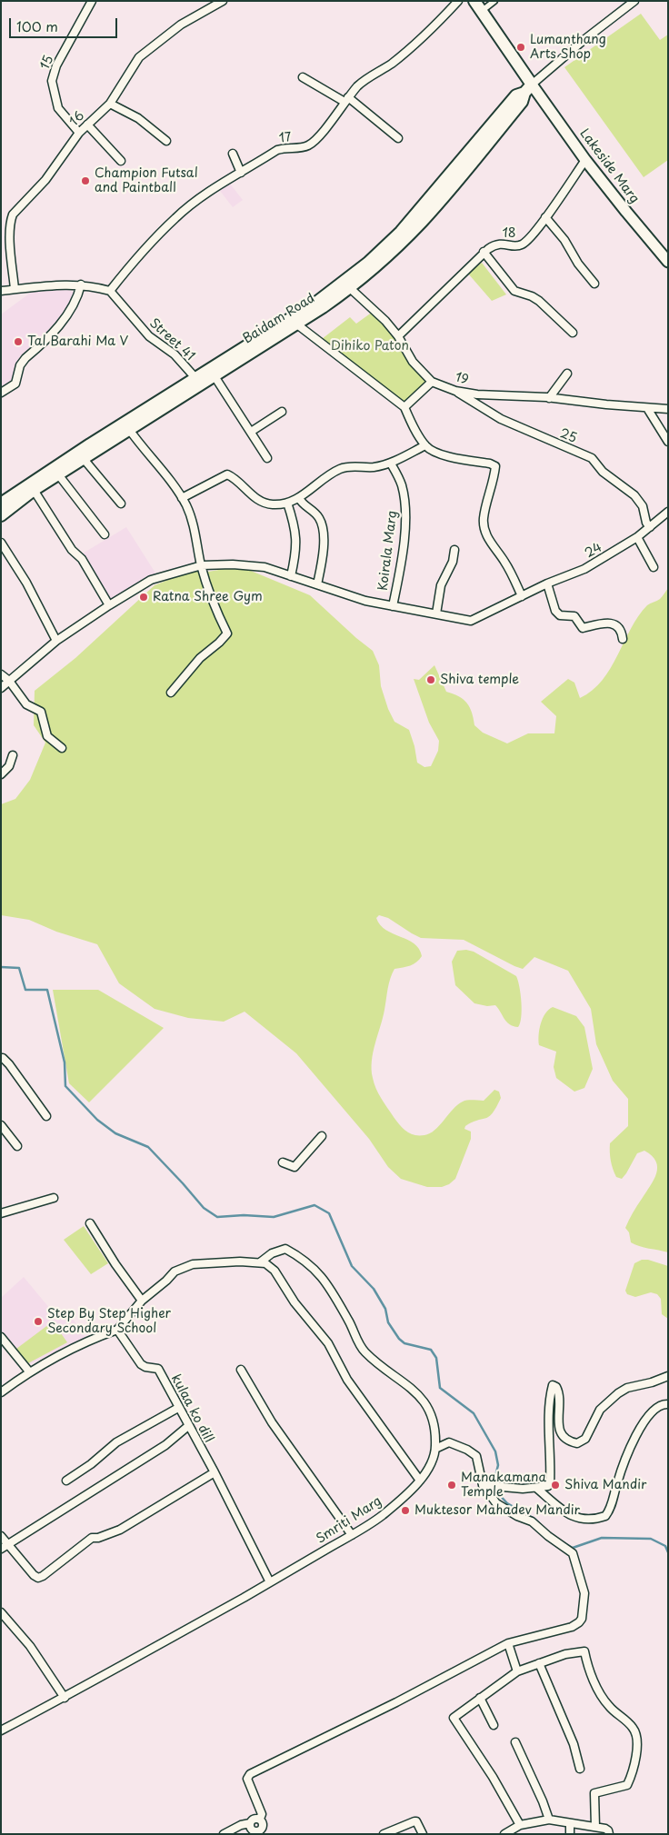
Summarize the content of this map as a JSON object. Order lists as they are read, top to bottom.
{
  "streets": {
    "main road": ["Lakeside Marg", "Baidam Road"],
    "street": [
      "15",
      "16",
      "17",
      "18",
      "Street 41",
      "19",
      "25",
      "Koirala Marg",
      "24",
      "kulaa ko dill",
      "Smriti Marg"
    ]
  },
  "crossings": [
    ["15", "16"],
    ["17", "Street 41"],
    ["Lakeside Marg", "18"],
    ["Lakeside Marg", "Baidam Road"],
    ["Baidam Road", "Street 41"],
    ["19", "25"],
    ["25", "24"],
    ["Koirala Marg", "24"],
    ["kulaa ko dill", "Smriti Marg"]
  ],
  "parks": ["Dihiko Paton"],
  "places": [
    "Lumanthang Arts Shop",
    "Champion Futsal and Paintball",
    "Tal Barahi Ma V",
    "Ratna Shree Gym",
    "Shiva temple",
    "Step By Step Higher Secondary School",
    "Manakamana Temple",
    "Shiva Mandir",
    "Muktesor Mahadev Mandir"
  ],
  "scale_bar": "100 m"
}
